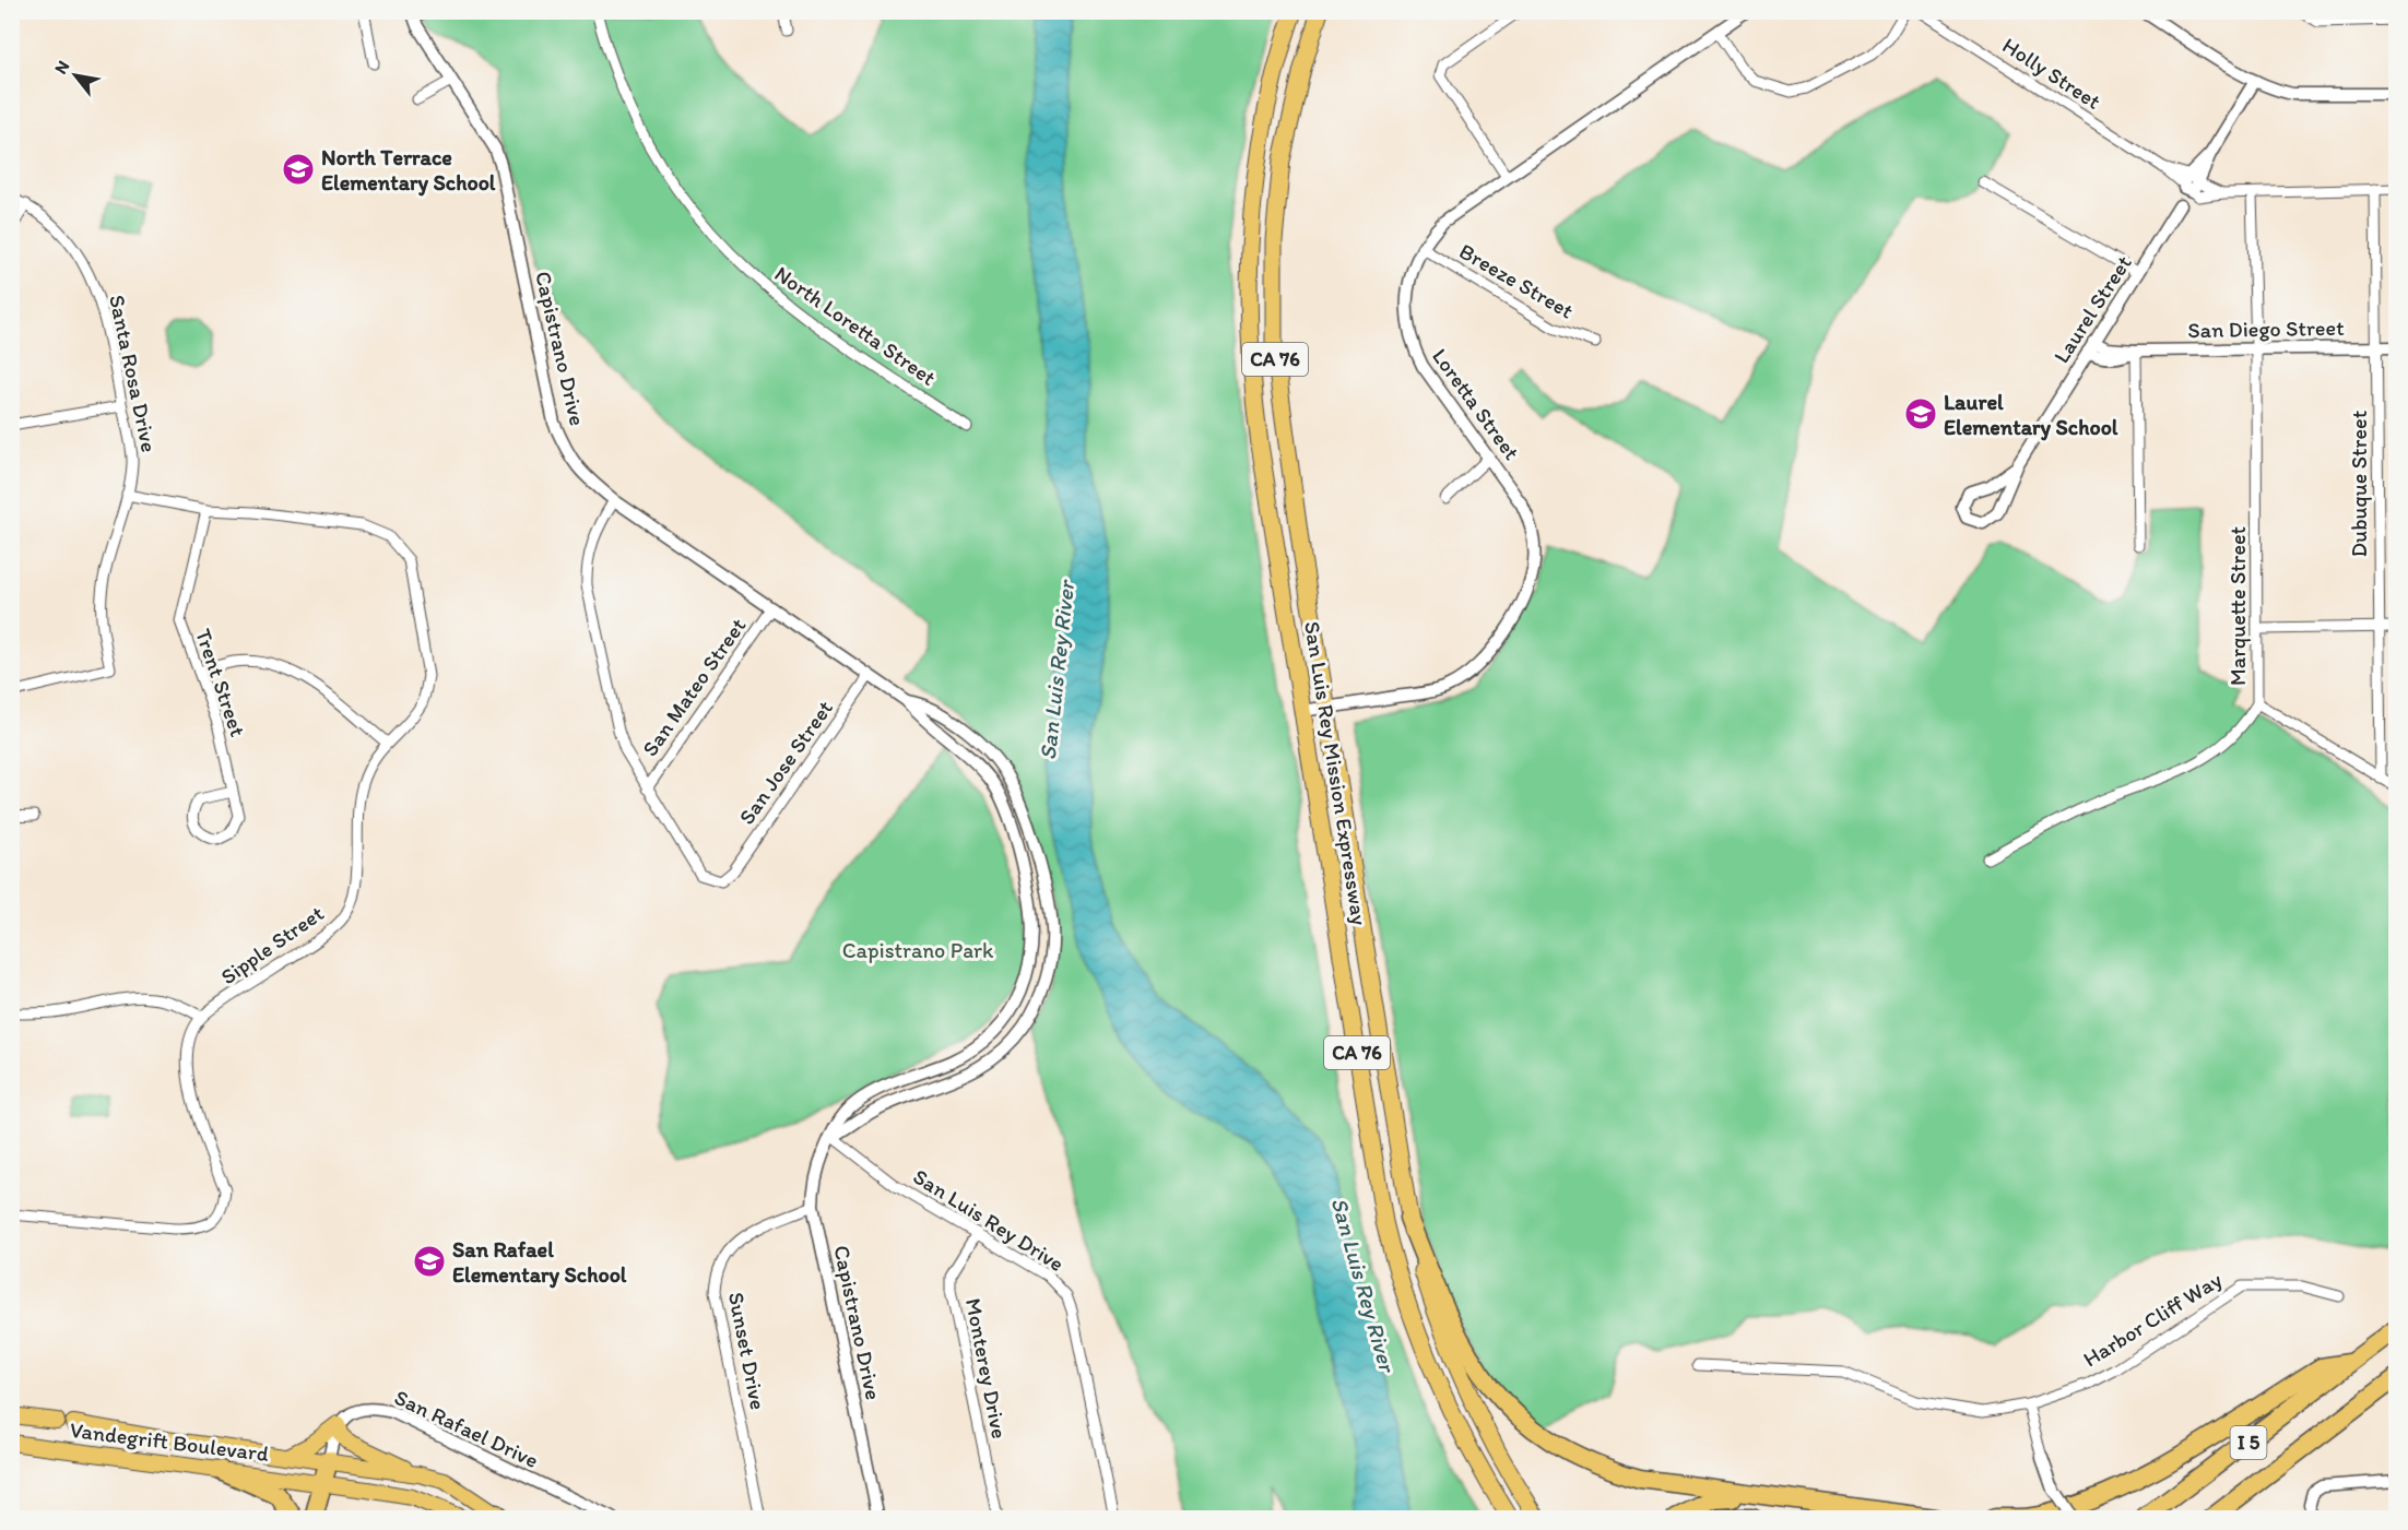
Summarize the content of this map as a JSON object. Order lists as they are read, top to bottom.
{
  "streets": {
    "highway": ["CA 76", "San Luis Rey Mission Expressway", "I 5"],
    "main road": ["Vandegrift Boulevard"],
    "street": [
      "Holly Street",
      "Breeze Street",
      "Laurel Street",
      "North Loretta Street",
      "San Diego Street",
      "Capistrano Drive",
      "Santa Rosa Drive",
      "Loretta Street",
      "Dubuque Street",
      "Marquette Street",
      "Trent Street",
      "San Mateo Street",
      "San Jose Street",
      "Sipple Street",
      "San Luis Rey Drive",
      "Harbor Cliff Way",
      "Sunset Drive",
      "Monterey Drive",
      "San Rafael Drive"
    ]
  },
  "crossings": [
    ["Holly Street", "Laurel Street"],
    ["Holly Street", "Dubuque Street"],
    ["Holly Street", "Marquette Street"],
    ["Breeze Street", "Loretta Street"],
    ["Laurel Street", "San Diego Street"],
    ["San Diego Street", "Dubuque Street"],
    ["San Diego Street", "Marquette Street"],
    ["Capistrano Drive", "San Mateo Street"],
    ["Capistrano Drive", "San Jose Street"],
    ["Capistrano Drive", "San Luis Rey Drive"],
    ["Capistrano Drive", "Sunset Drive"],
    ["CA 76", "San Luis Rey Mission Expressway"],
    ["Santa Rosa Drive", "Sipple Street"],
    ["Loretta Street", "San Luis Rey Mission Expressway"],
    ["Trent Street", "Sipple Street"],
    ["San Mateo Street", "San Jose Street"],
    ["San Luis Rey Drive", "Monterey Drive"]
  ],
  "water": ["San Luis Rey River"],
  "parks": ["Capistrano Park"],
  "places": {
    "school or university": ["North Terrace Elementary School", "Laurel Elementary School", "San Rafael Elementary School"]
  },
  "north": "top left"
}
